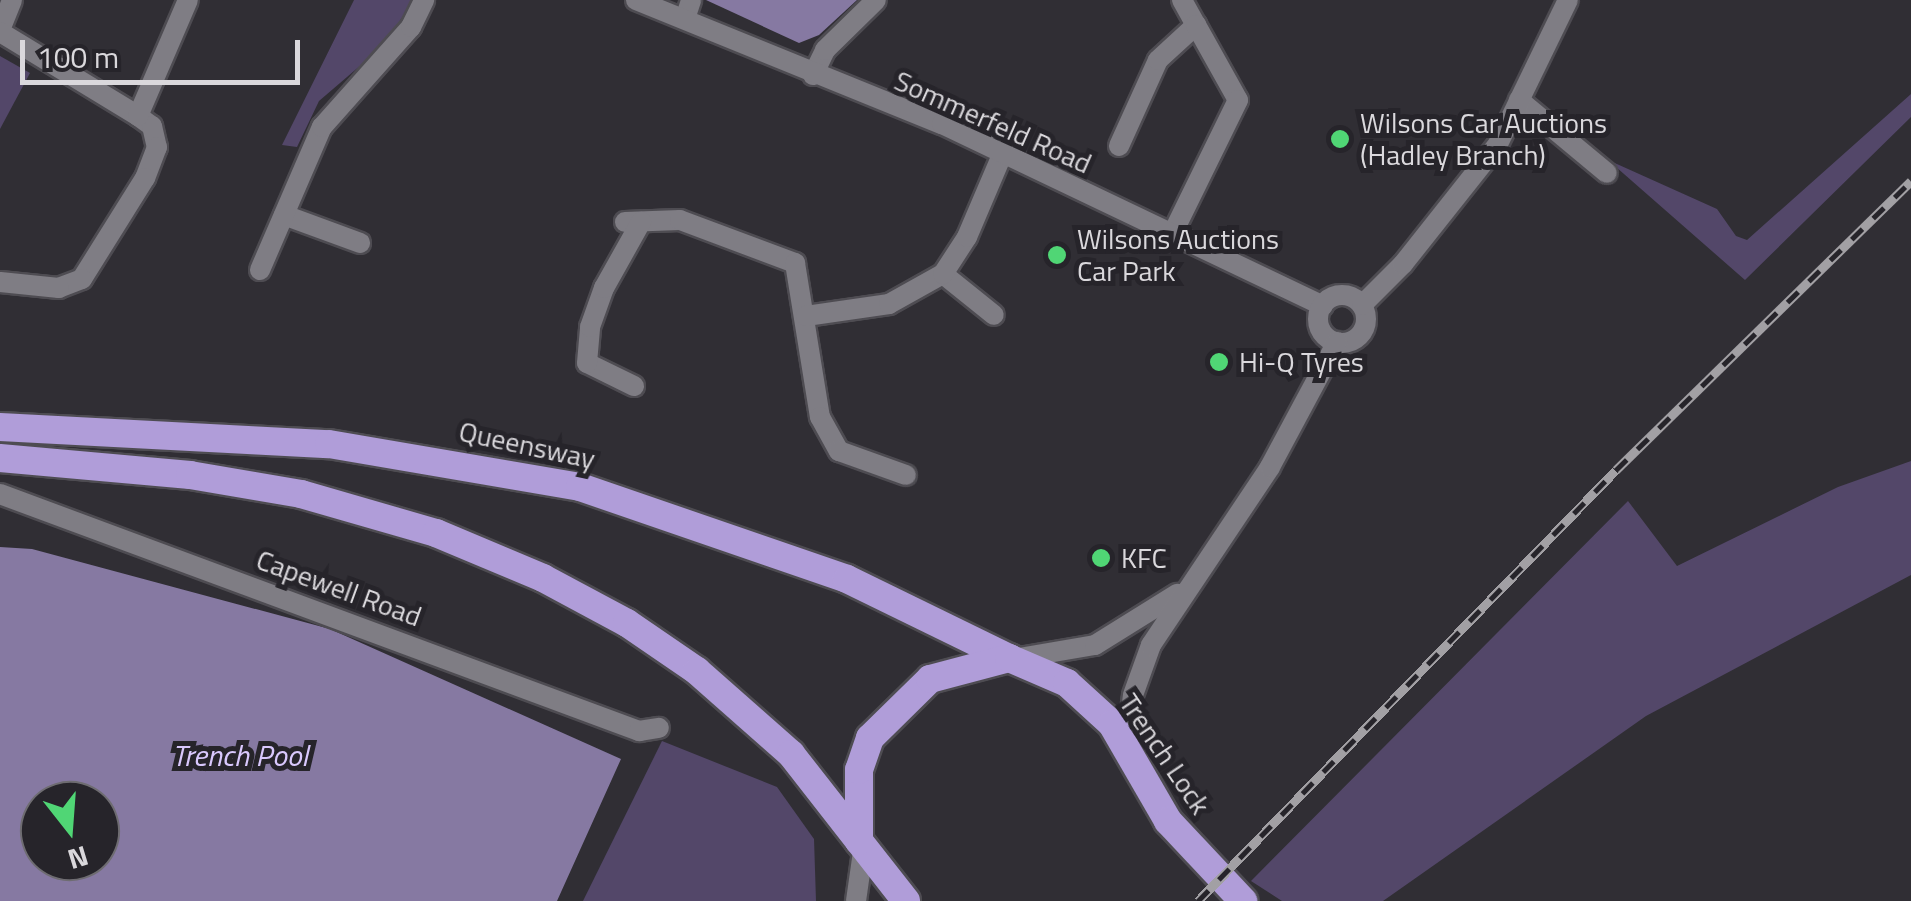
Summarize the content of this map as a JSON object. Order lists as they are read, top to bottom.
{
  "streets": {
    "highway": ["Queensway", "Trench Lock"],
    "street": ["Sommerfeld Road", "Capewell Road"]
  },
  "crossings": [
    ["Queensway", "Trench Lock"]
  ],
  "water": ["Trench Pool"],
  "places": [
    "Wilsons Car Auctions (Hadley Branch)",
    "Wilsons Auctions Car Park",
    "Hi-Q Tyres",
    "KFC"
  ],
  "scale_bar": "100 m",
  "north": "bottom"
}
